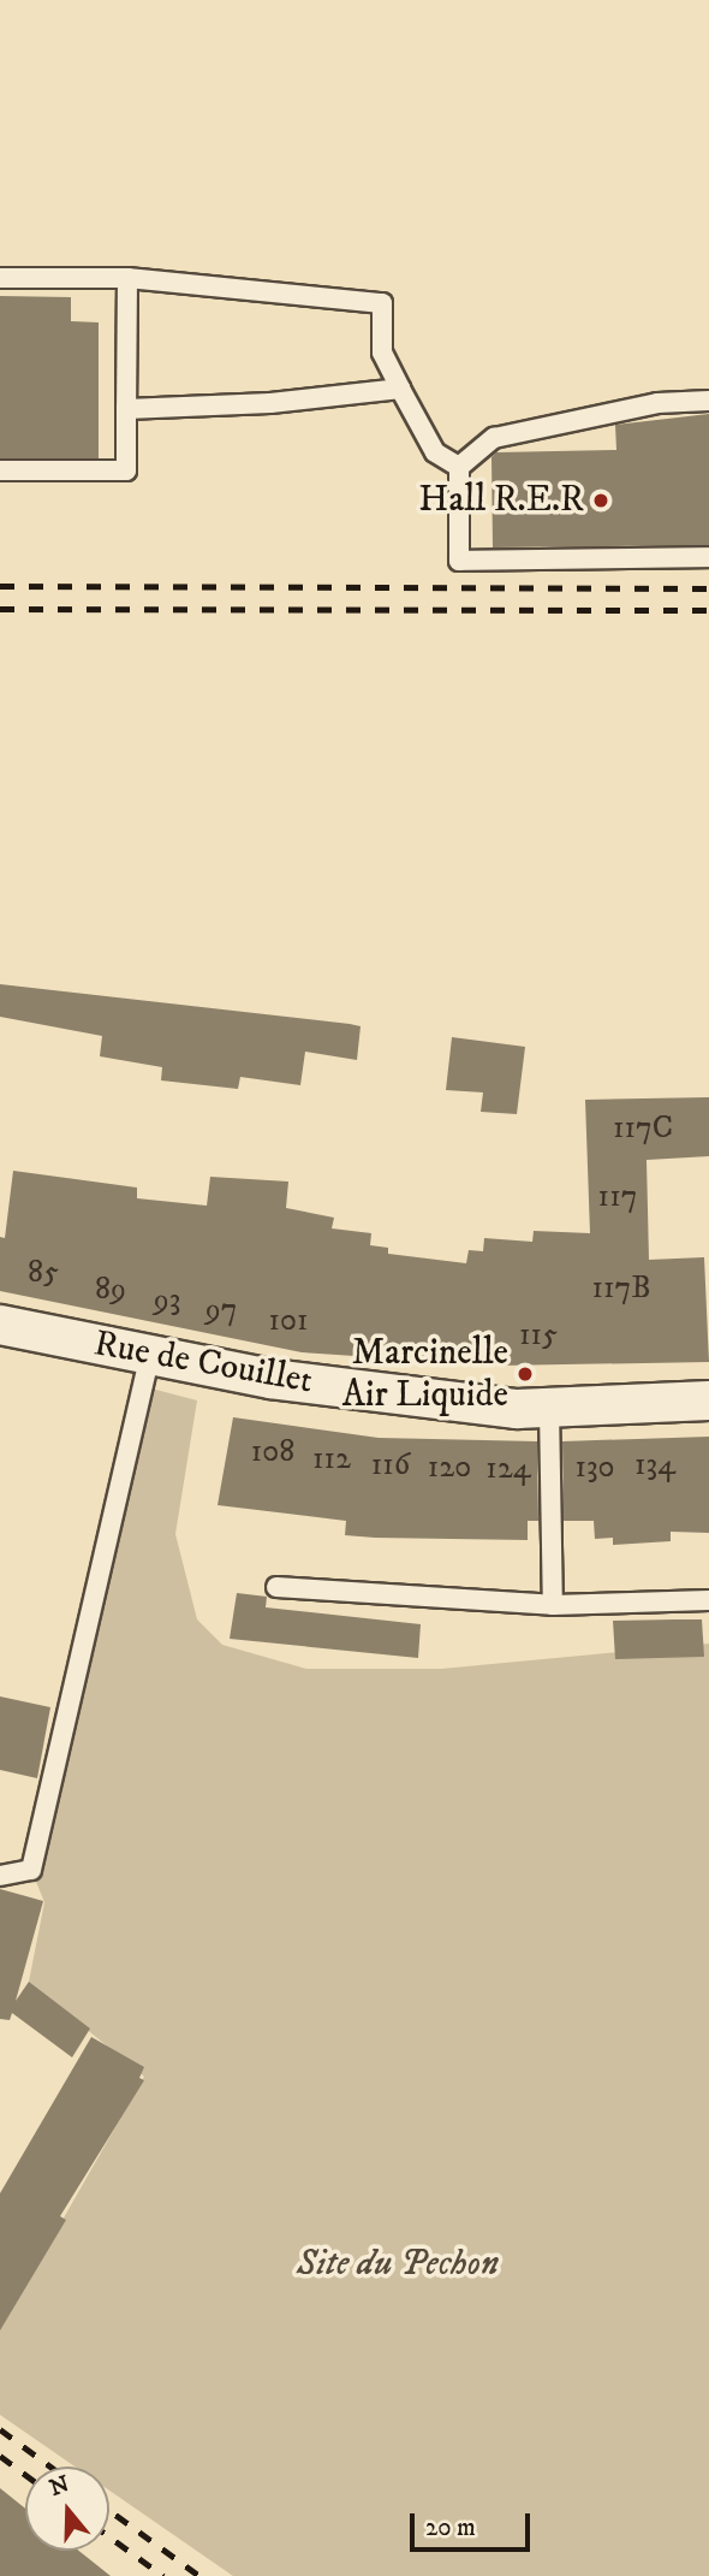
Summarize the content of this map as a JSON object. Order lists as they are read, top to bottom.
{
  "streets": {
    "street": ["Rue de Couillet"]
  },
  "parks": ["Site du Pechon"],
  "places": ["Hall R.E.R", "Marcinelle Air Liquide"],
  "house_numbers": [
    "117C",
    "117",
    "85",
    "117B",
    "89",
    "93",
    "97",
    "101",
    "115",
    "108",
    "112",
    "116",
    "134",
    "120",
    "130",
    "124"
  ],
  "scale_bar": "20 m",
  "north": "top"
}
